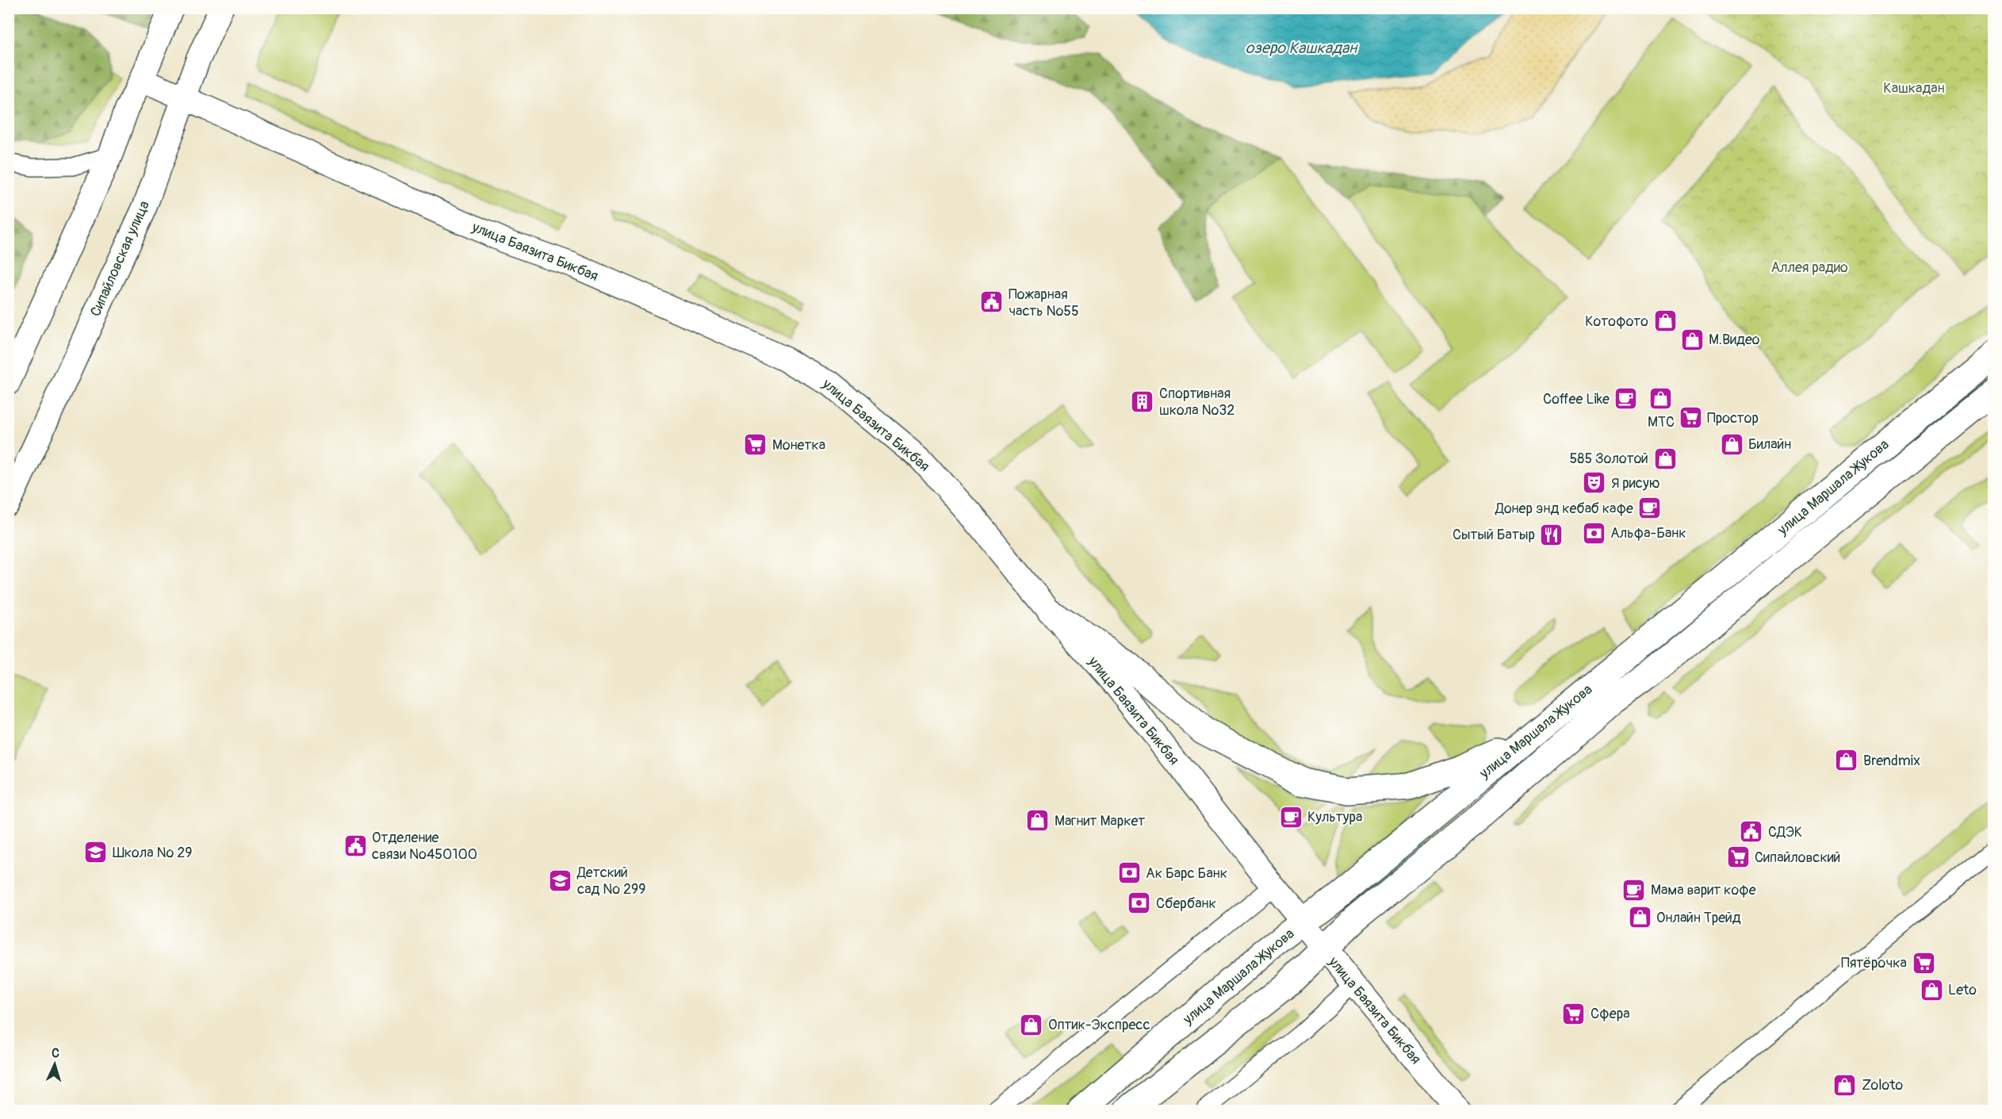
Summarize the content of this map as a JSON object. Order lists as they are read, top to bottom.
{
  "streets": {
    "main road": ["улица Баязита Бикбая", "Сипайловская улица", "улица Маршала Жукова"]
  },
  "crossings": [
    ["улица Баязита Бикбая", "Сипайловская улица"],
    ["улица Баязита Бикбая", "улица Маршала Жукова"]
  ],
  "water": ["озеро Кашкадан"],
  "parks": ["Кашкадан", "Аллея радио"],
  "places": {
    "public building": ["Пожарная часть №55", "СДЭК", "Отделение связи №450100"],
    "shop": [
      "Котофото",
      "М.Видео",
      "МТС",
      "Билайн",
      "585 Золотой",
      "Brendmix",
      "Магнит Маркет",
      "Онлайн Трейд",
      "Leto",
      "Оптик-Экспресс",
      "Zoloto"
    ],
    "cafe": [
      "Coffee Like",
      "Донер энд кебаб кафе",
      "Культура",
      "Мама варит кофе"
    ],
    "building": ["Спортивная школа №32"],
    "supermarket": [
      "Простор",
      "Монетка",
      "Сипайловский",
      "Пятёрочка",
      "Сфера"
    ],
    "theatre": ["Я рисую"],
    "bank": ["Альфа-Банк", "Ак Барс Банк", "Сбербанк"],
    "restaurant": ["Сытый Батыр"],
    "school or university": ["Школа № 29", "Детский сад № 299"]
  },
  "north": "top"
}
